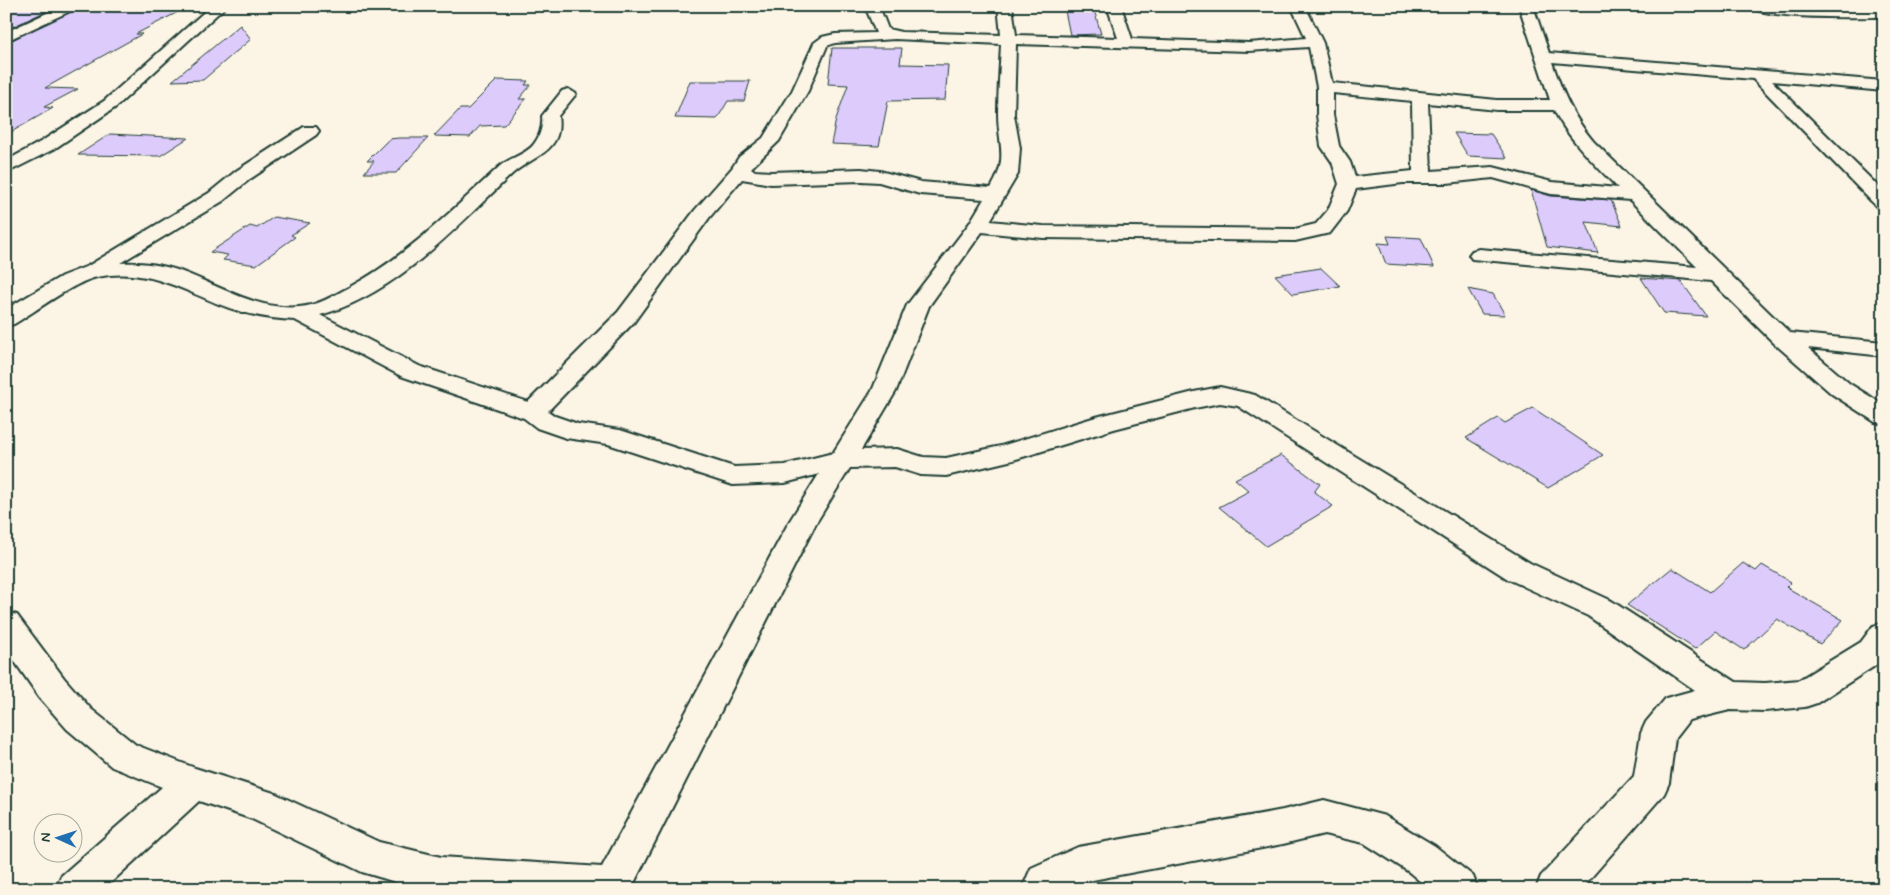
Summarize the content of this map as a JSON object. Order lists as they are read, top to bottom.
{
  "north": "left"
}
